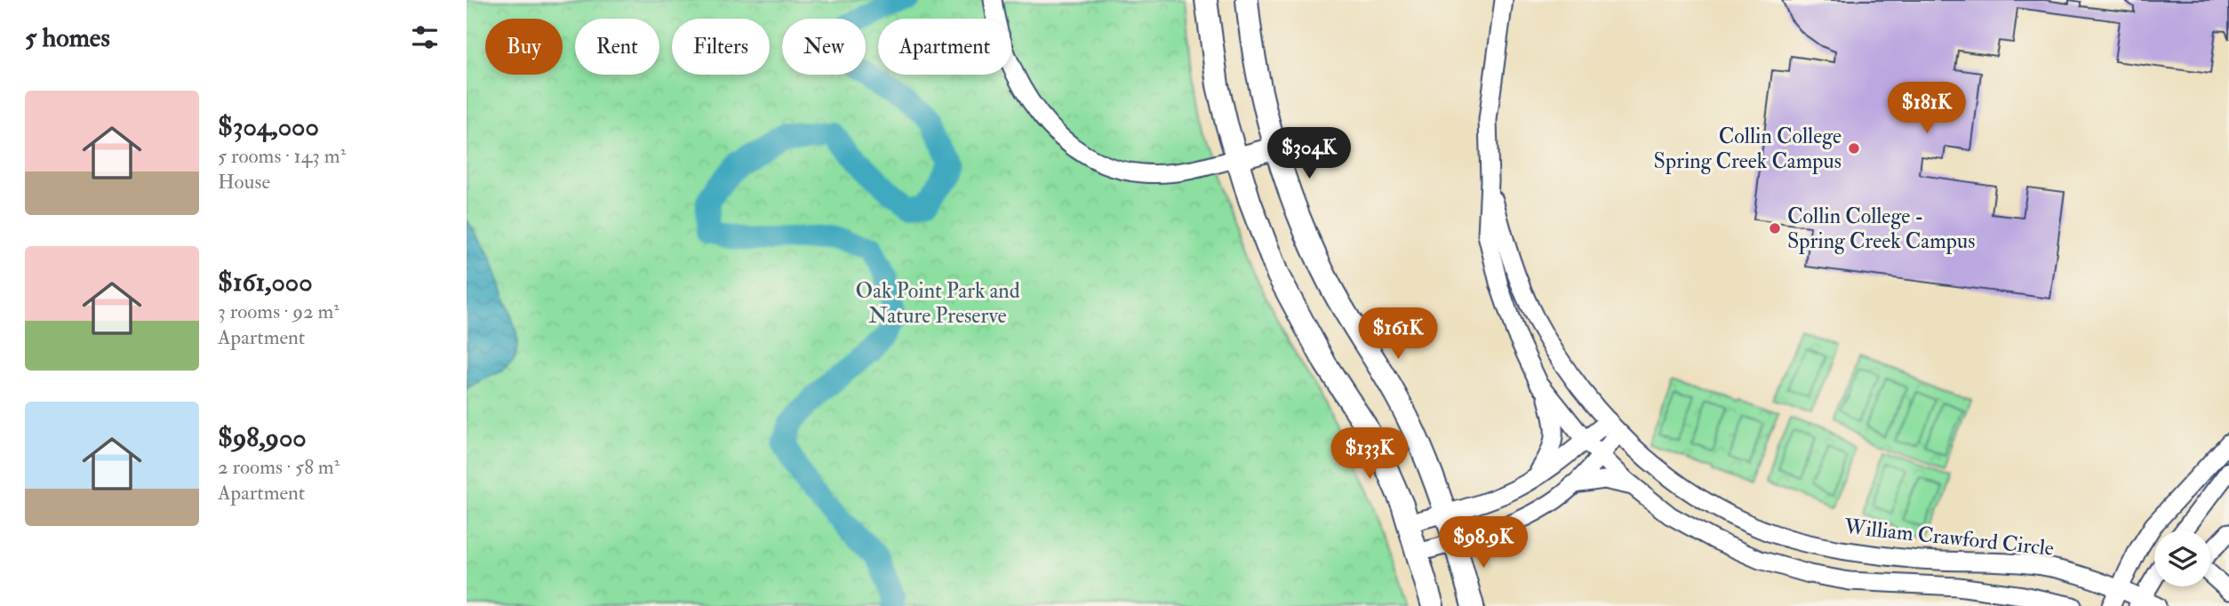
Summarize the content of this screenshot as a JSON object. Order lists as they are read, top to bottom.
{
  "streets": {
    "lane": ["William Crawford Circle"]
  },
  "parks": ["Oak Point Park and Nature Preserve"],
  "places": ["Collin College Spring Creek Campus", "Collin College - Spring Creek Campus"],
  "page": {
    "heading": "5 homes",
    "chip": [
      "Buy",
      "Rent",
      "Filters",
      "New",
      "Apartment"
    ],
    "list": [
      {
        "name": "$304,000",
        "note": "5 rooms · 143 m² · House"
      },
      {
        "name": "$161,000",
        "note": "3 rooms · 92 m² · Apartment"
      },
      {
        "name": "$98,900",
        "note": "2 rooms · 58 m² · Apartment"
      }
    ],
    "price": [
      "$181K",
      "$304K",
      "$161K",
      "$133K",
      "$98.9K"
    ]
  }
}
